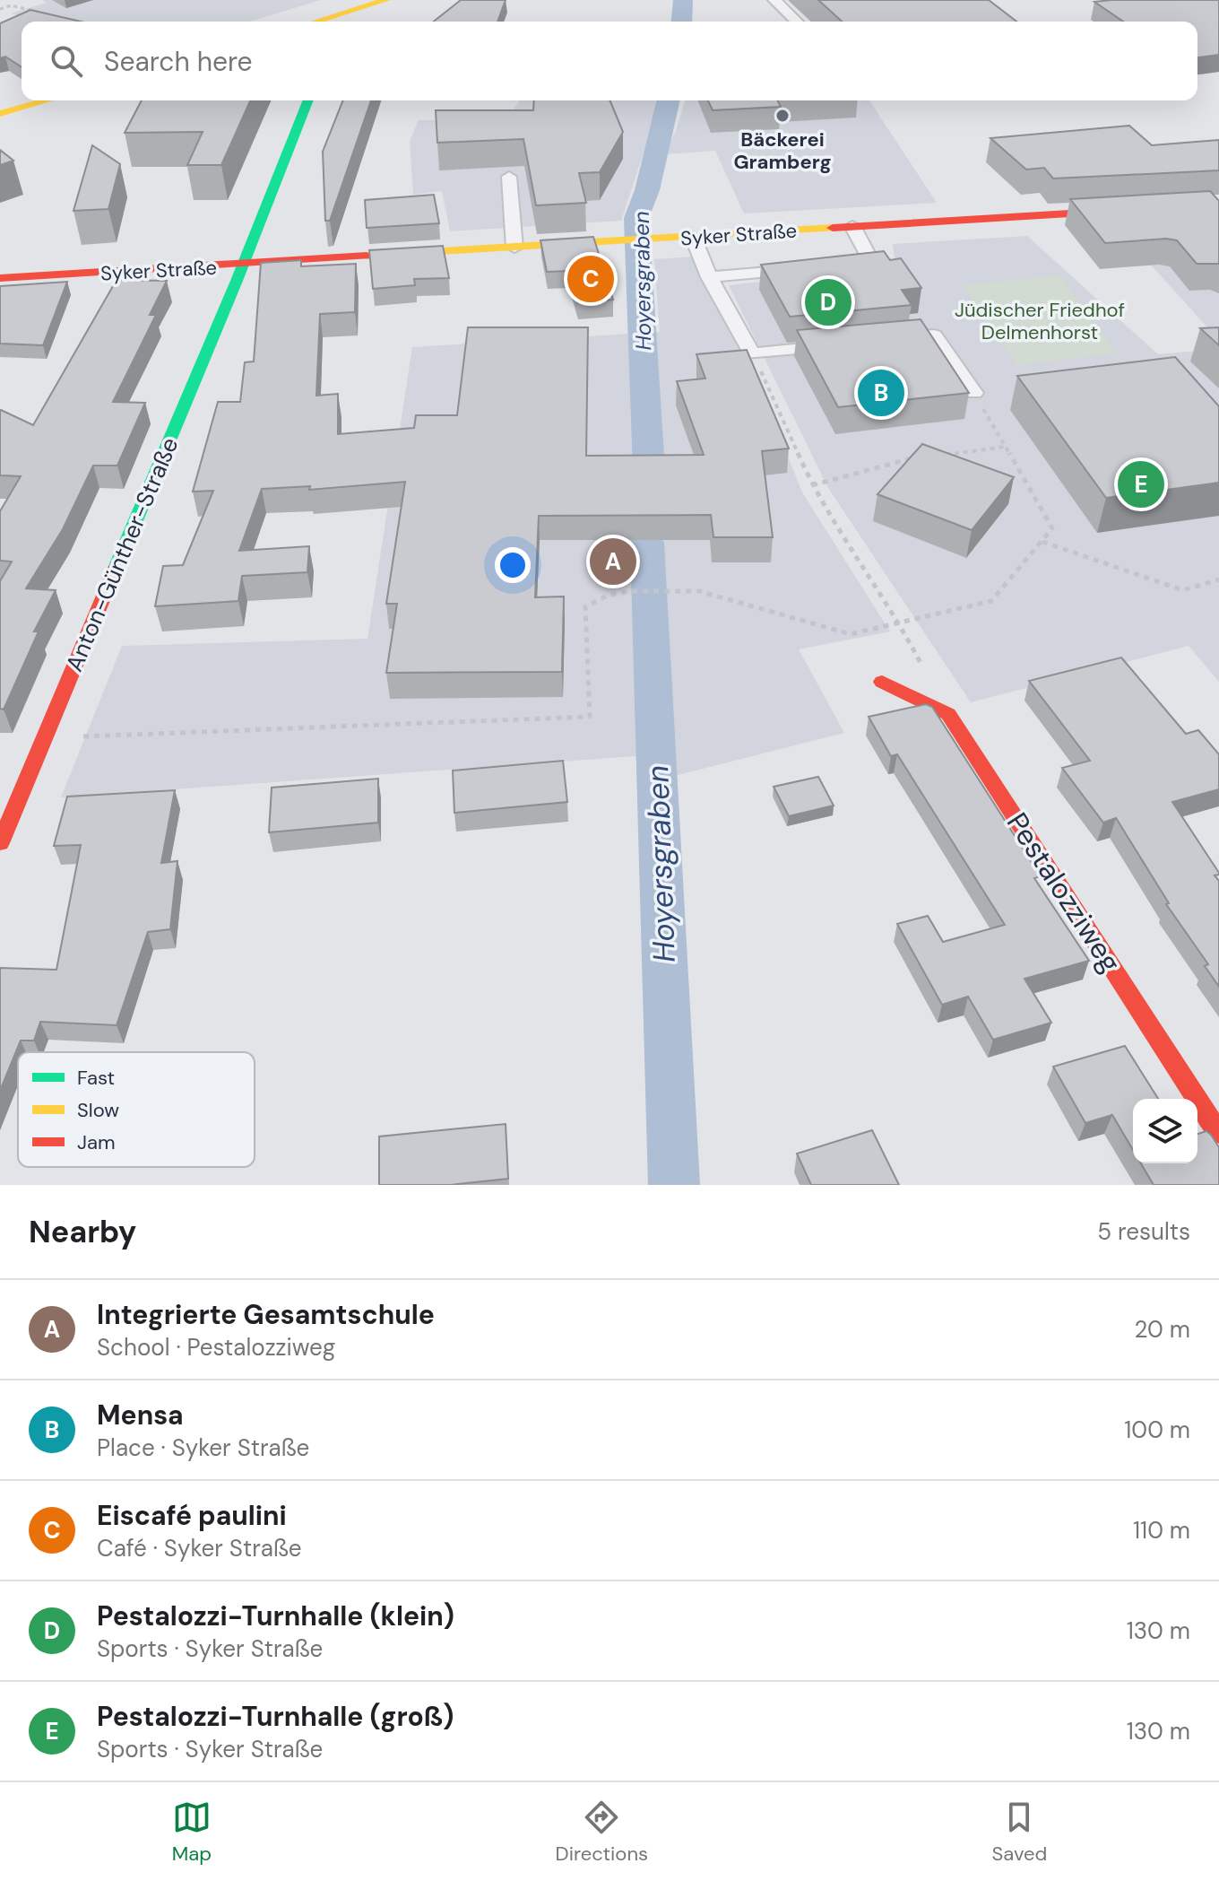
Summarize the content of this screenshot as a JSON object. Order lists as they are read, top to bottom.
{
  "streets": {
    "main road": ["Syker Straße", "Anton-Günther-Straße", "Pestalozziweg"]
  },
  "crossings": [
    ["Syker Straße", "Anton-Günther-Straße"]
  ],
  "water": ["Hoyersgraben"],
  "parks": ["Jüdischer Friedhof Delmenhorst"],
  "places": ["Bäckerei Gramberg"],
  "legend": ["Fast", "Slow", "Jam"],
  "page": {
    "search": "Search here",
    "pins": [
      "C",
      "D",
      "B",
      "E",
      "A"
    ],
    "heading": ["Nearby", "5 results"],
    "list": [
      {
        "mark": "A",
        "name": "Integrierte Gesamtschule",
        "note": "School · Pestalozziweg",
        "value": "20 m"
      },
      {
        "mark": "B",
        "name": "Mensa",
        "note": "Place · Syker Straße",
        "value": "100 m"
      },
      {
        "mark": "C",
        "name": "Eiscafé paulini",
        "note": "Café · Syker Straße",
        "value": "110 m"
      },
      {
        "mark": "D",
        "name": "Pestalozzi-Turnhalle (klein)",
        "note": "Sports · Syker Straße",
        "value": "130 m"
      },
      {
        "mark": "E",
        "name": "Pestalozzi-Turnhalle (groß)",
        "note": "Sports · Syker Straße",
        "value": "130 m"
      }
    ],
    "nav": ["Map", "Directions", "Saved"]
  }
}
